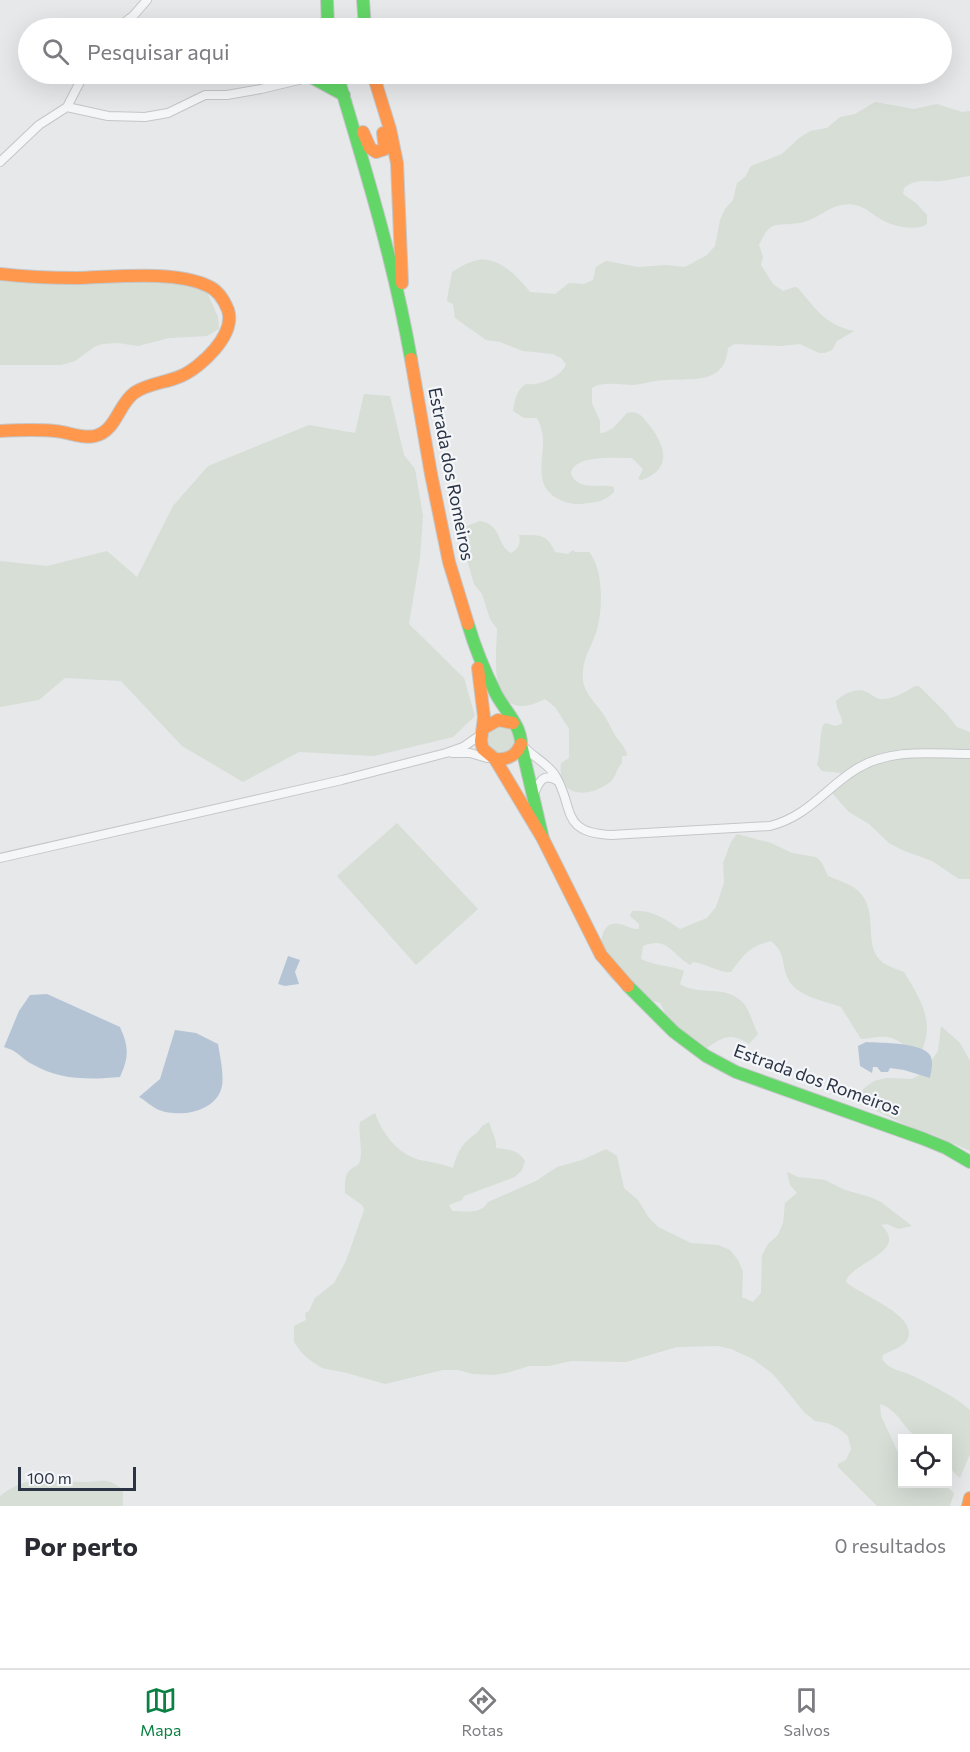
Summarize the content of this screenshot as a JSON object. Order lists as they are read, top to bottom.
{
  "streets": {
    "main road": ["Estrada dos Romeiros"]
  },
  "scale_bar": "100 m",
  "page": {
    "search": "Pesquisar aqui",
    "scale": "100 m",
    "heading": ["Por perto", "0 resultados"],
    "nav": ["Mapa", "Rotas", "Salvos"]
  }
}
